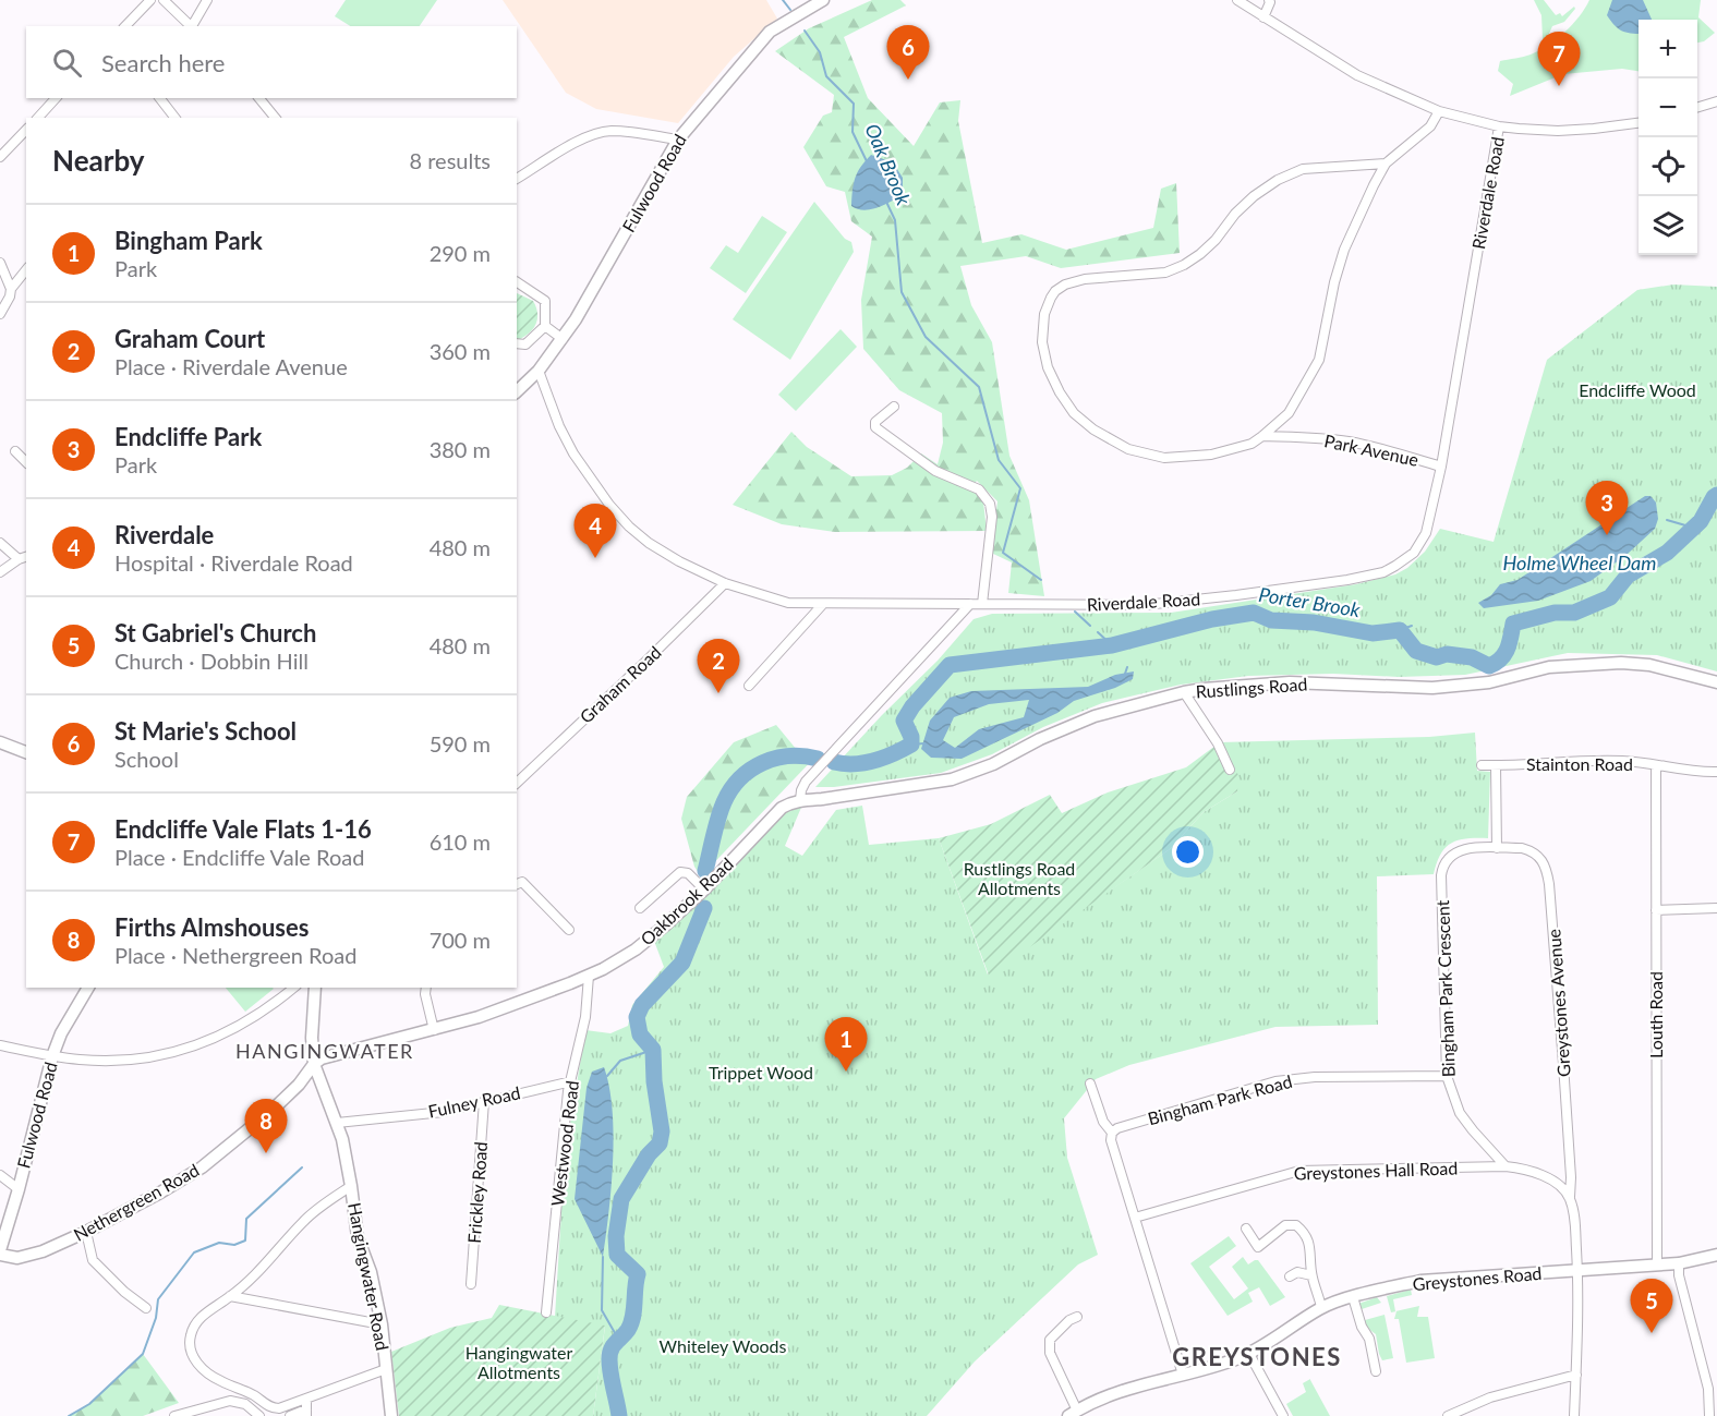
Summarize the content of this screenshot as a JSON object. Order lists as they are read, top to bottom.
{
  "streets": {
    "street": [
      "Fulwood Road",
      "Riverdale Road",
      "Park Avenue",
      "Graham Road",
      "Rustlings Road",
      "Stainton Road",
      "Oakbrook Road",
      "Bingham Park Crescent",
      "Greystones Avenue",
      "Louth Road",
      "Bingham Park Road",
      "Fulney Road",
      "Westwood Road",
      "Greystones Hall Road",
      "Frickley Road",
      "Nethergreen Road",
      "Hangingwater Road",
      "Greystones Road"
    ]
  },
  "crossings": [
    ["Fulwood Road", "Riverdale Road"],
    ["Fulwood Road", "Nethergreen Road"],
    ["Riverdale Road", "Park Avenue"],
    ["Riverdale Road", "Graham Road"],
    ["Rustlings Road", "Oakbrook Road"],
    ["Stainton Road", "Louth Road"],
    ["Oakbrook Road", "Westwood Road"],
    ["Oakbrook Road", "Nethergreen Road"],
    ["Oakbrook Road", "Hangingwater Road"],
    ["Bingham Park Crescent", "Greystones Avenue"],
    ["Bingham Park Crescent", "Bingham Park Road"],
    ["Bingham Park Crescent", "Greystones Hall Road"],
    ["Louth Road", "Greystones Road"],
    ["Fulney Road", "Westwood Road"],
    ["Fulney Road", "Frickley Road"],
    ["Fulney Road", "Hangingwater Road"],
    ["Nethergreen Road", "Hangingwater Road"]
  ],
  "districts": ["HANGINGWATER", "GREYSTONES"],
  "water": ["Oak Brook", "Holme Wheel Dam", "Porter Brook"],
  "parks": [
    "Endcliffe Wood",
    "Rustlings Road Allotments",
    "Trippet Wood",
    "Whiteley Woods",
    "Hangingwater Allotments"
  ],
  "page": {
    "map_buttons": ["+", "−"],
    "pins": [
      "6",
      "7",
      "3",
      "4",
      "2",
      "1",
      "8",
      "5"
    ],
    "search": "Search here",
    "heading": ["Nearby", "8 results"],
    "list": [
      {
        "mark": "1",
        "name": "Bingham Park",
        "note": "Park",
        "value": "290 m"
      },
      {
        "mark": "2",
        "name": "Graham Court",
        "note": "Place · Riverdale Avenue",
        "value": "360 m"
      },
      {
        "mark": "3",
        "name": "Endcliffe Park",
        "note": "Park",
        "value": "380 m"
      },
      {
        "mark": "4",
        "name": "Riverdale",
        "note": "Hospital · Riverdale Road",
        "value": "480 m"
      },
      {
        "mark": "5",
        "name": "St Gabriel's Church",
        "note": "Church · Dobbin Hill",
        "value": "480 m"
      },
      {
        "mark": "6",
        "name": "St Marie's School",
        "note": "School",
        "value": "590 m"
      },
      {
        "mark": "7",
        "name": "Endcliffe Vale Flats 1-16",
        "note": "Place · Endcliffe Vale Road",
        "value": "610 m"
      },
      {
        "mark": "8",
        "name": "Firths Almshouses",
        "note": "Place · Nethergreen Road",
        "value": "700 m"
      }
    ]
  }
}
